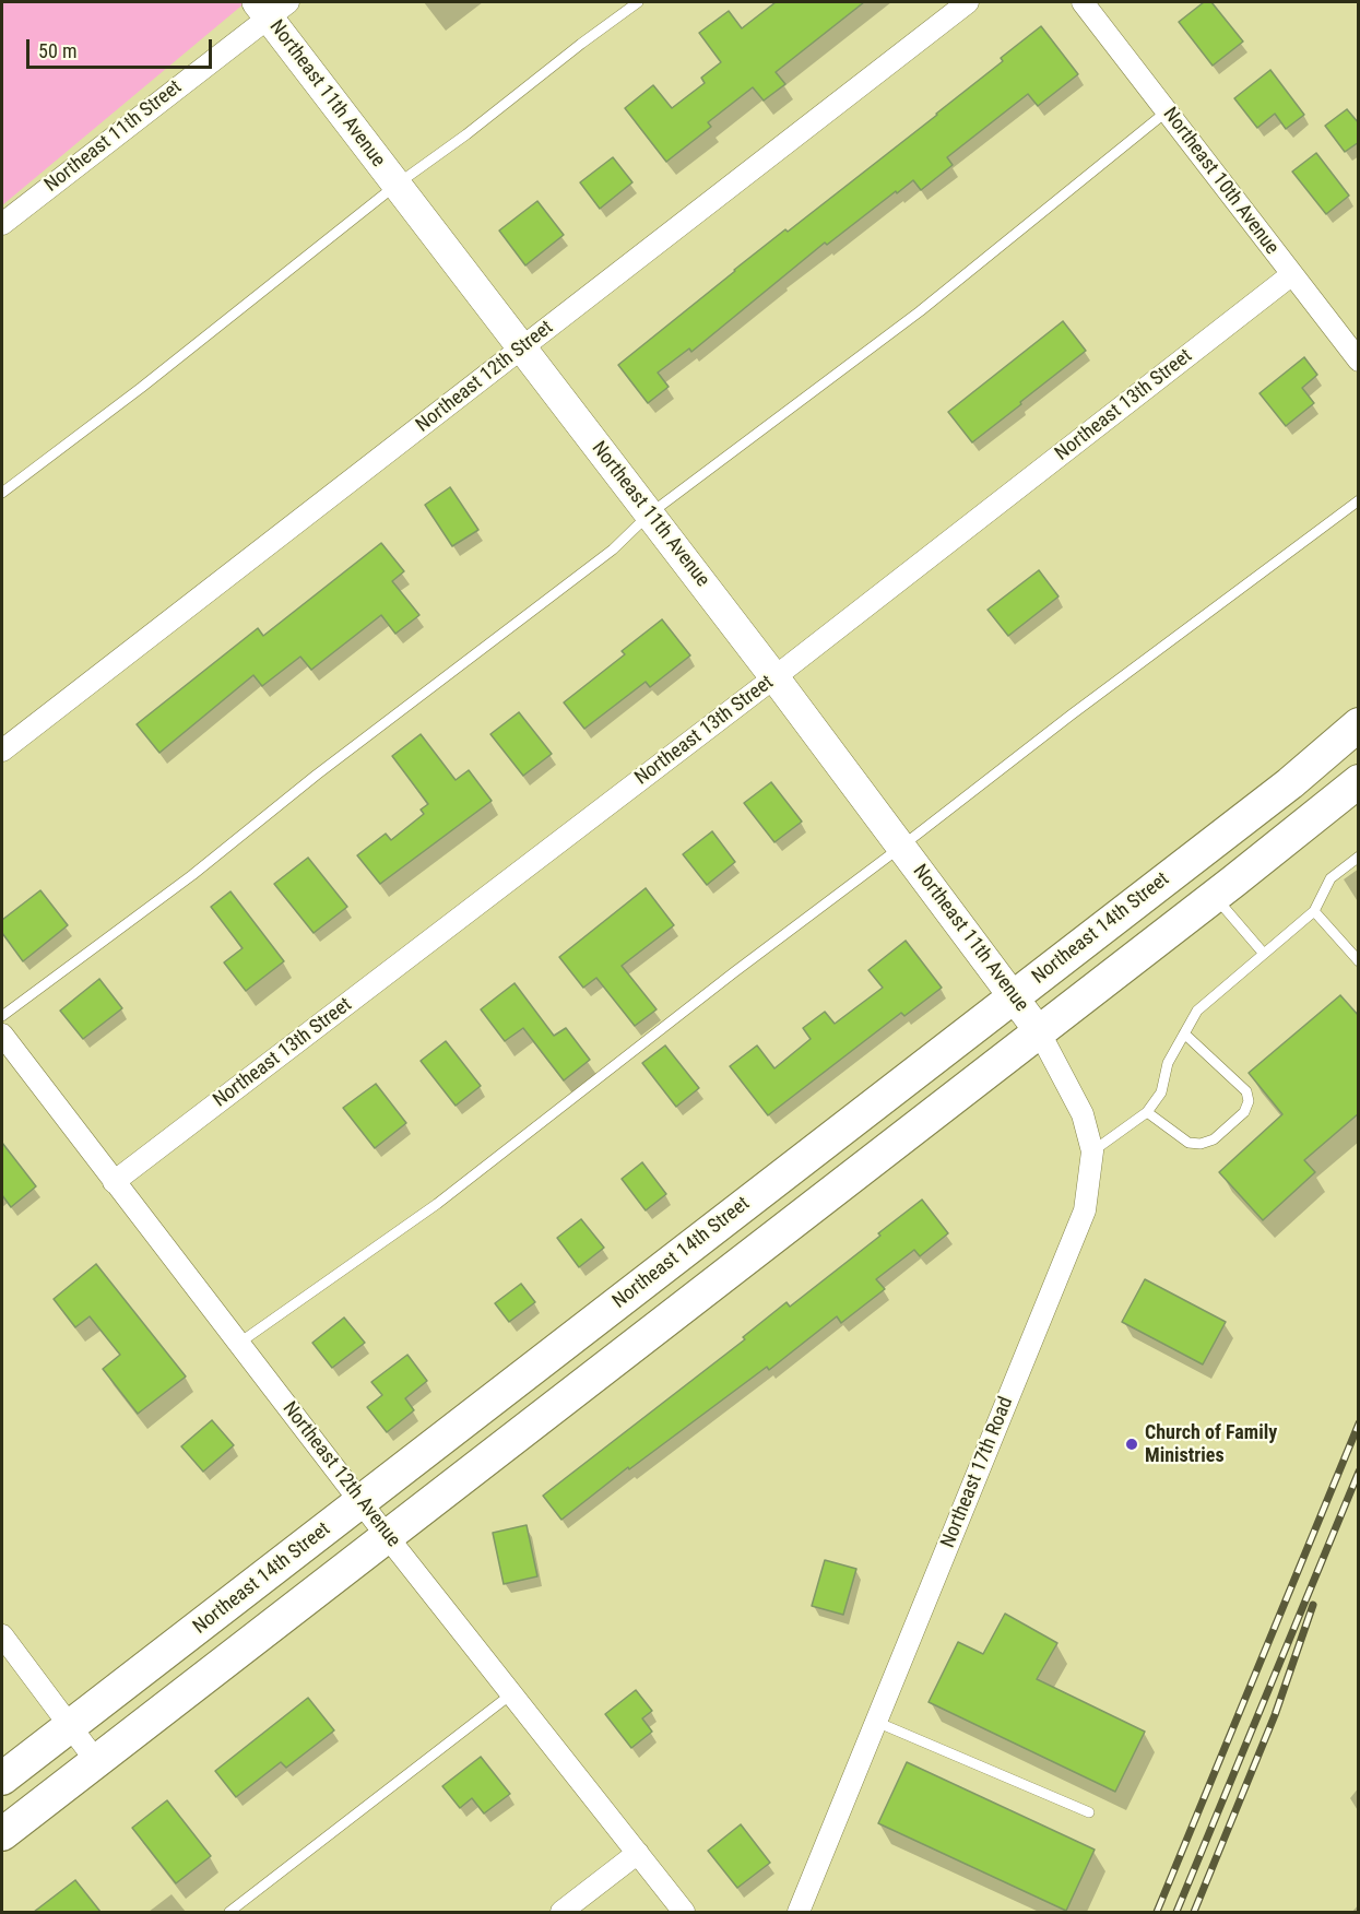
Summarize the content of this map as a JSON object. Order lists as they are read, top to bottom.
{
  "streets": {
    "main road": ["Northeast 14th Street"],
    "street": [
      "Northeast 11th Avenue",
      "Northeast 11th Street",
      "Northeast 10th Avenue",
      "Northeast 12th Street",
      "Northeast 13th Street",
      "Northeast 17th Road",
      "Northeast 12th Avenue"
    ]
  },
  "crossings": [
    ["Northeast 11th Avenue", "Northeast 11th Street"],
    ["Northeast 11th Avenue", "Northeast 12th Street"],
    ["Northeast 11th Avenue", "Northeast 13th Street"],
    ["Northeast 11th Avenue", "Northeast 14th Street"],
    ["Northeast 11th Avenue", "Northeast 17th Road"],
    ["Northeast 10th Avenue", "Northeast 13th Street"],
    ["Northeast 13th Street", "Northeast 12th Avenue"],
    ["Northeast 14th Street", "Northeast 12th Avenue"]
  ],
  "places": ["Church of Family Ministries"],
  "scale_bar": "50 m"
}
